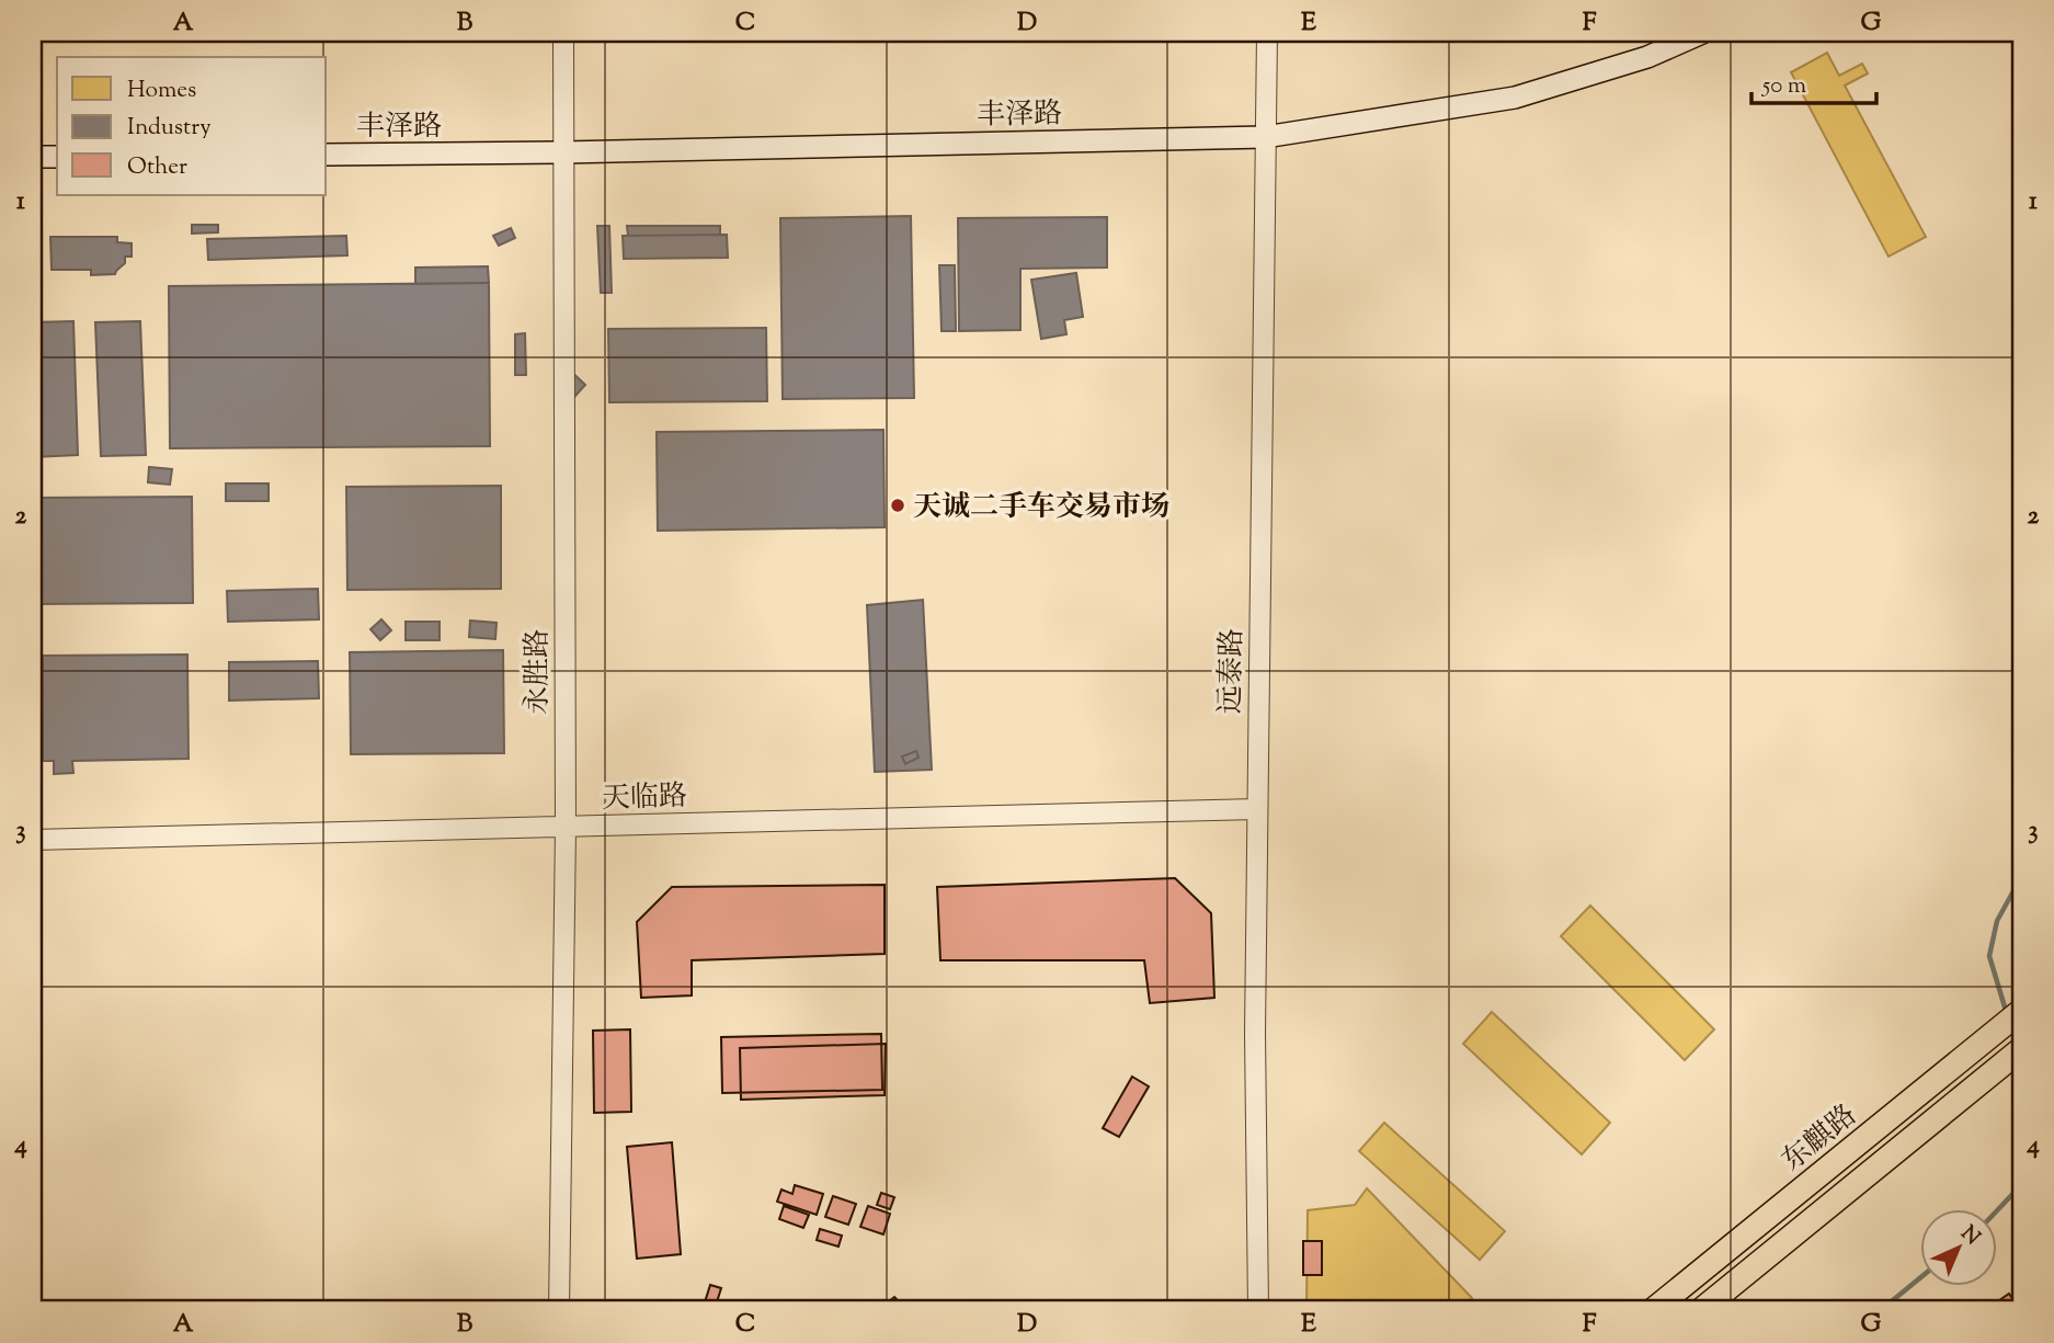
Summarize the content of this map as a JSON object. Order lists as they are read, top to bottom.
{
  "streets": {
    "main road": ["丰泽路", "东麒路"],
    "street": ["远泰路", "永胜路", "天临路"]
  },
  "crossings": [
    ["丰泽路", "远泰路"],
    ["丰泽路", "永胜路"],
    ["远泰路", "天临路"],
    ["永胜路", "天临路"]
  ],
  "places": ["天诚二手车交易市场"],
  "legend": ["Homes", "Industry", "Other"],
  "scale_bar": "50 m",
  "north": "top right",
  "grid": {
    "columns": [
      "A",
      "B",
      "C",
      "D",
      "E",
      "F",
      "G"
    ],
    "rows": [
      "1",
      "2",
      "3",
      "4"
    ]
  }
}
